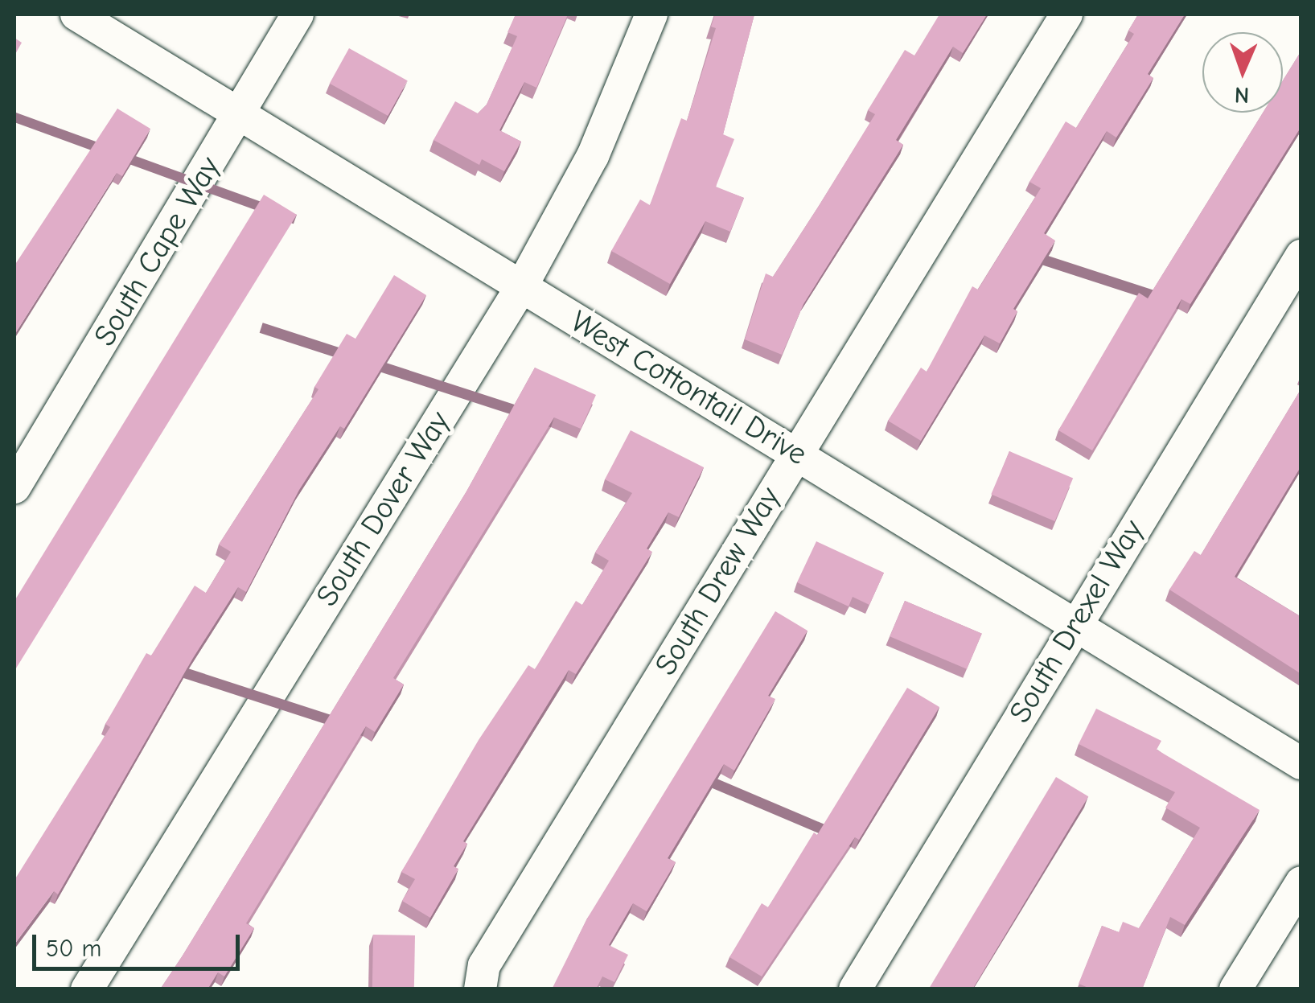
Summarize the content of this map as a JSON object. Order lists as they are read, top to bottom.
{
  "streets": {
    "street": [
      "South Cape Way",
      "West Cottontail Drive",
      "South Dover Way",
      "South Drew Way",
      "South Drexel Way"
    ]
  },
  "crossings": [
    ["South Cape Way", "West Cottontail Drive"],
    ["West Cottontail Drive", "South Dover Way"],
    ["West Cottontail Drive", "South Drew Way"],
    ["West Cottontail Drive", "South Drexel Way"]
  ],
  "scale_bar": "50 m",
  "north": "bottom"
}
